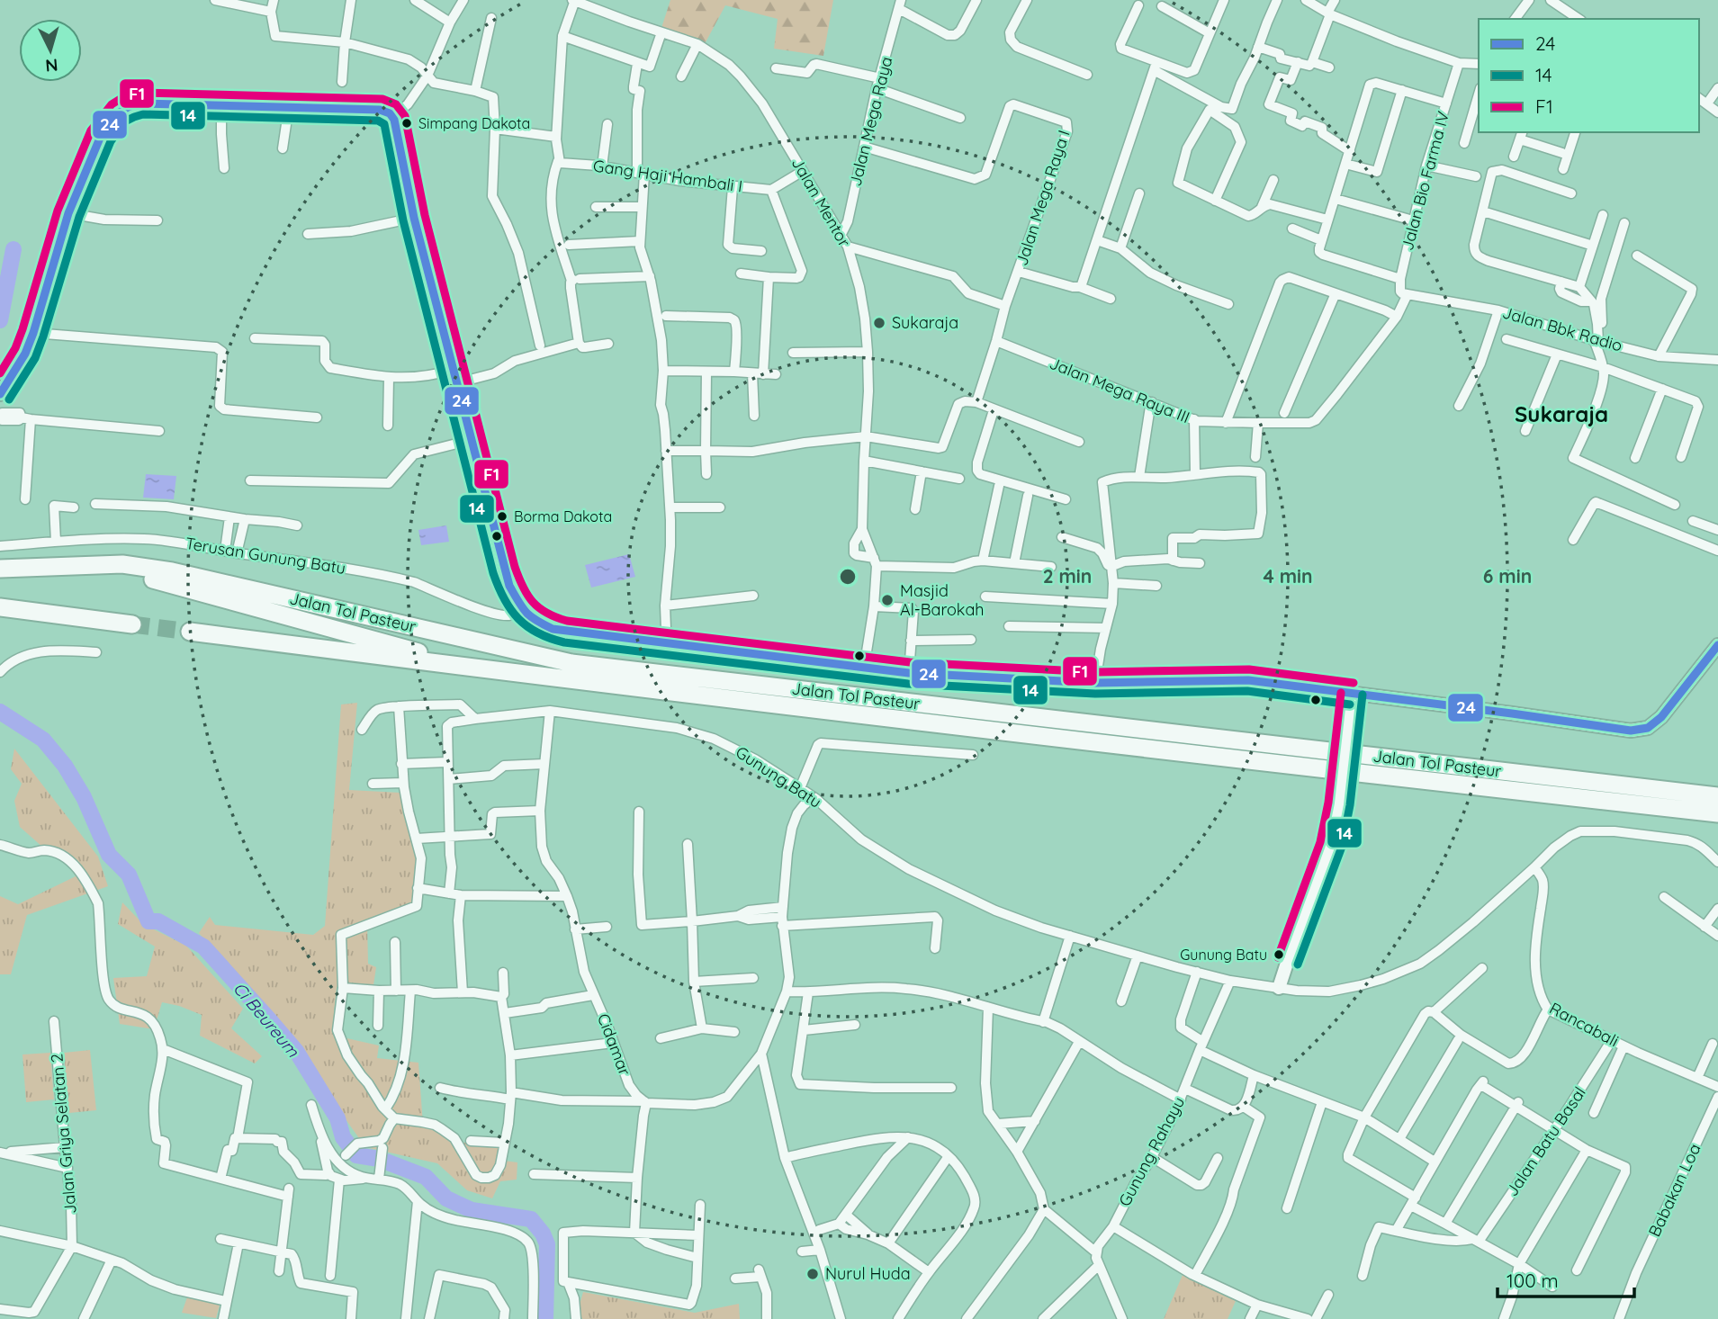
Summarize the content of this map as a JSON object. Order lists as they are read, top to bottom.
{
  "streets": {
    "highway": ["Jalan Tol Pasteur"],
    "street": [
      "Jalan Mega Raya",
      "Gang Haji Hambali I",
      "Jalan Bio Farma IV",
      "Jalan Mega Raya I",
      "Jalan Mentor",
      "Jalan Bbk Radio",
      "Jalan Mega Raya III",
      "Terusan Gunung Batu",
      "Gunung Batu",
      "Rancabali",
      "Cidamar",
      "Jalan Griya Selatan 2",
      "Jalan Batu Basal",
      "Gunung Rahayu",
      "Babakan Loa"
    ]
  },
  "crossings": [
    ["Jalan Mega Raya", "Jalan Mega Raya I"],
    ["Jalan Mega Raya", "Jalan Mentor"],
    ["Jalan Bbk Radio", "Jalan Mega Raya III"],
    ["Gunung Batu", "Rancabali"],
    ["Gunung Batu", "Cidamar"],
    ["Gunung Batu", "Gunung Rahayu"],
    ["Rancabali", "Jalan Batu Basal"]
  ],
  "districts": ["Sukaraja"],
  "water": ["Ci Beureum"],
  "places": [
    "Simpang Dakota",
    "Sukaraja",
    "Borma Dakota",
    "Masjid Al-Barokah",
    "Gunung Batu",
    "Nurul Huda"
  ],
  "lines": ["transit line F1", "transit line 24", "transit line 14"],
  "legend": ["24", "14", "F1"],
  "scale_bar": "100 m",
  "north": "bottom",
  "rings": ["2 min", "4 min", "6 min"]
}
